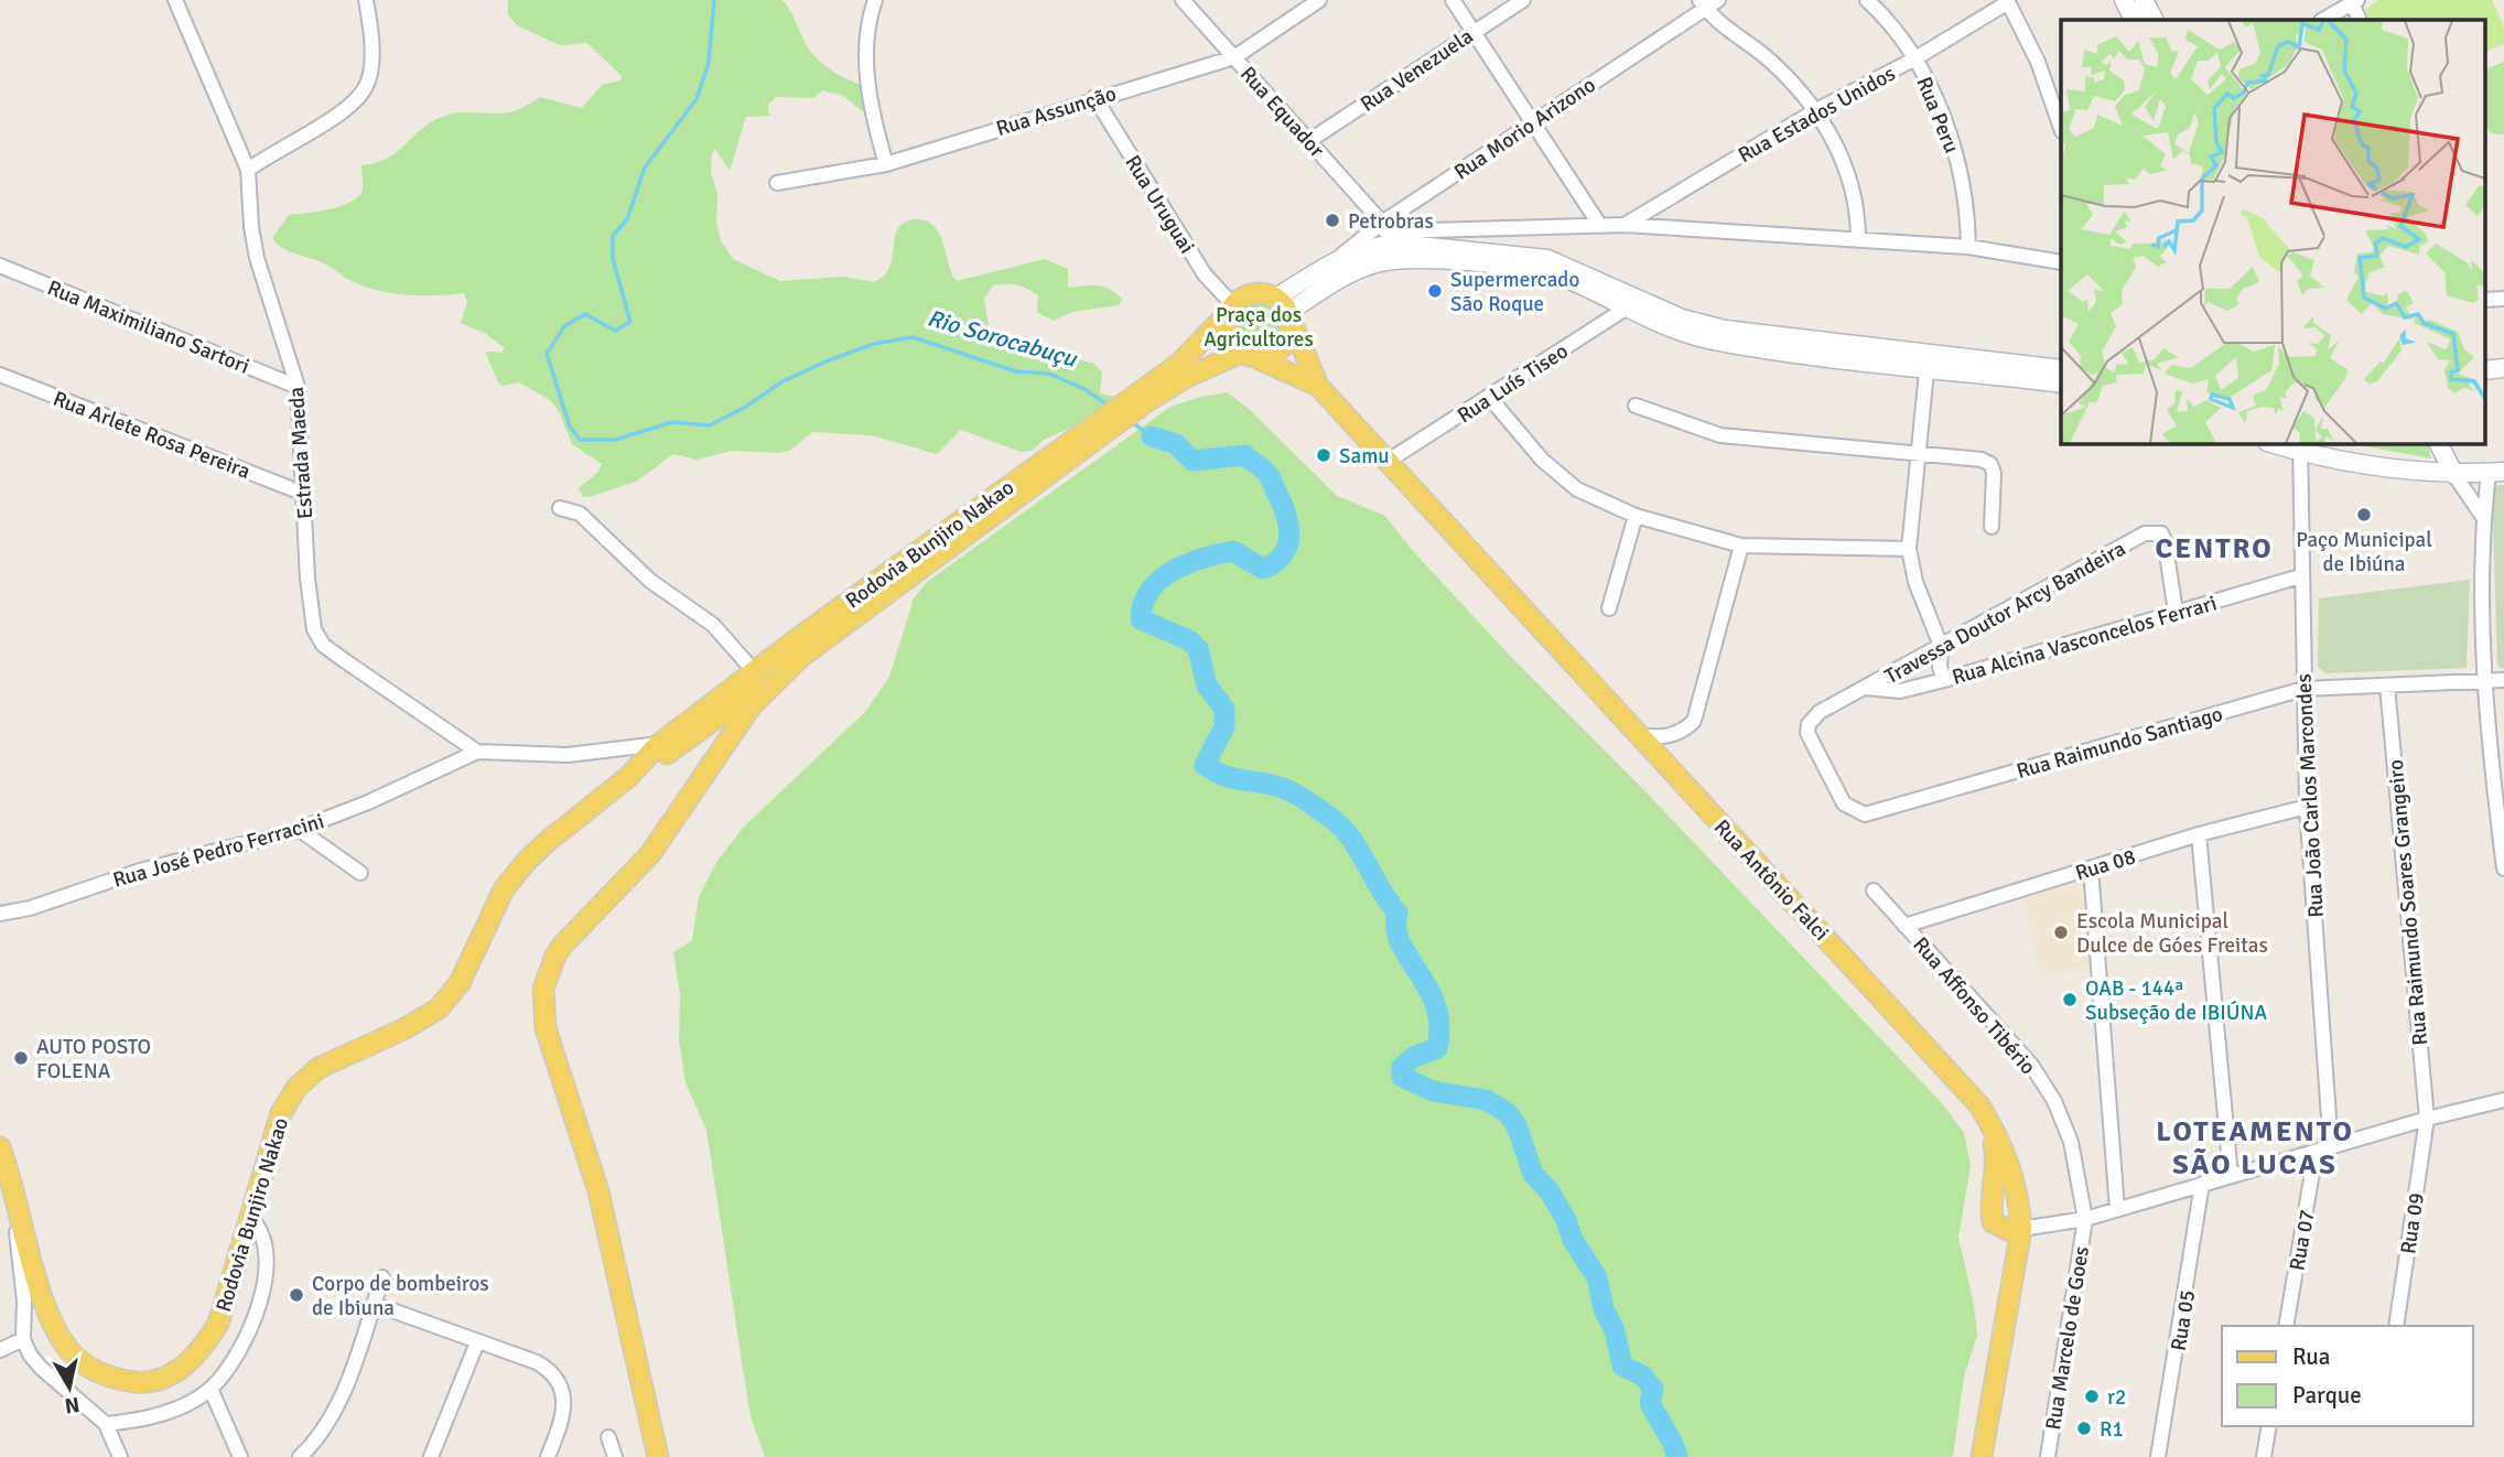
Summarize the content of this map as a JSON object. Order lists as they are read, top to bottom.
{
  "streets": {
    "main road": ["Rodovia Bunjiro Nakao", "Rua Antônio Falci"],
    "street": [
      "Rua Venezuela",
      "Rua Assunção",
      "Rua Equador",
      "Rua Estados Unidos",
      "Rua Peru",
      "Rua Morio Arizono",
      "Rua Uruguai",
      "Rua Maximiliano Sartori",
      "Rua Luís Tiseo",
      "Rua Arlete Rosa Pereira",
      "Estrada Maeda",
      "Travessa Doutor Arcy Bandeira",
      "Rua Alcina Vasconcelos Ferrari",
      "Rua Raimundo Santiago",
      "Rua João Carlos Marcondes",
      "Rua José Pedro Ferracini",
      "Rua 08",
      "Rua Raimundo Soares Grangeiro",
      "Rua Affonso Tibério",
      "Rua 09",
      "Rua 07",
      "Rua 05",
      "Rua Marcelo de Goes"
    ]
  },
  "crossings": [
    ["Rua Venezuela", "Rua Equador"],
    ["Rua Assunção", "Rua Equador"],
    ["Rua Assunção", "Rua Uruguai"],
    ["Rua Equador", "Rua Morio Arizono"],
    ["Rua Estados Unidos", "Rua Peru"],
    ["Rua Uruguai", "Rodovia Bunjiro Nakao"],
    ["Rua Uruguai", "Rua Antônio Falci"],
    ["Rua Maximiliano Sartori", "Estrada Maeda"],
    ["Rua Luís Tiseo", "Rua Antônio Falci"],
    ["Rua Arlete Rosa Pereira", "Estrada Maeda"],
    ["Estrada Maeda", "Rua José Pedro Ferracini"],
    ["Rodovia Bunjiro Nakao", "Rua José Pedro Ferracini"],
    ["Rodovia Bunjiro Nakao", "Rua Antônio Falci"],
    ["Travessa Doutor Arcy Bandeira", "Rua Alcina Vasconcelos Ferrari"],
    ["Travessa Doutor Arcy Bandeira", "Rua Raimundo Santiago"],
    ["Rua Alcina Vasconcelos Ferrari", "Rua João Carlos Marcondes"],
    ["Rua Raimundo Santiago", "Rua João Carlos Marcondes"],
    ["Rua Raimundo Santiago", "Rua Raimundo Soares Grangeiro"],
    ["Rua João Carlos Marcondes", "Rua 08"],
    ["Rua 08", "Rua Affonso Tibério"],
    ["Rua Raimundo Soares Grangeiro", "Rua 09"],
    ["Rua Affonso Tibério", "Rua Marcelo de Goes"]
  ],
  "districts": ["CENTRO", "LOTEAMENTO SÃO LUCAS"],
  "water": ["Rio Sorocabuçu"],
  "parks": ["Praça dos Agricultores"],
  "places": [
    "Petrobras",
    "Supermercado São Roque",
    "Samu",
    "Paço Municipal de Ibiúna",
    "Escola Municipal Dulce de Góes Freitas",
    "OAB - 144ª Subseção de IBIÚNA",
    "AUTO POSTO FOLENA",
    "Corpo de bombeiros de Ibiuna",
    "r2",
    "R1"
  ],
  "legend": ["Rua", "Parque"],
  "north": "bottom"
}
